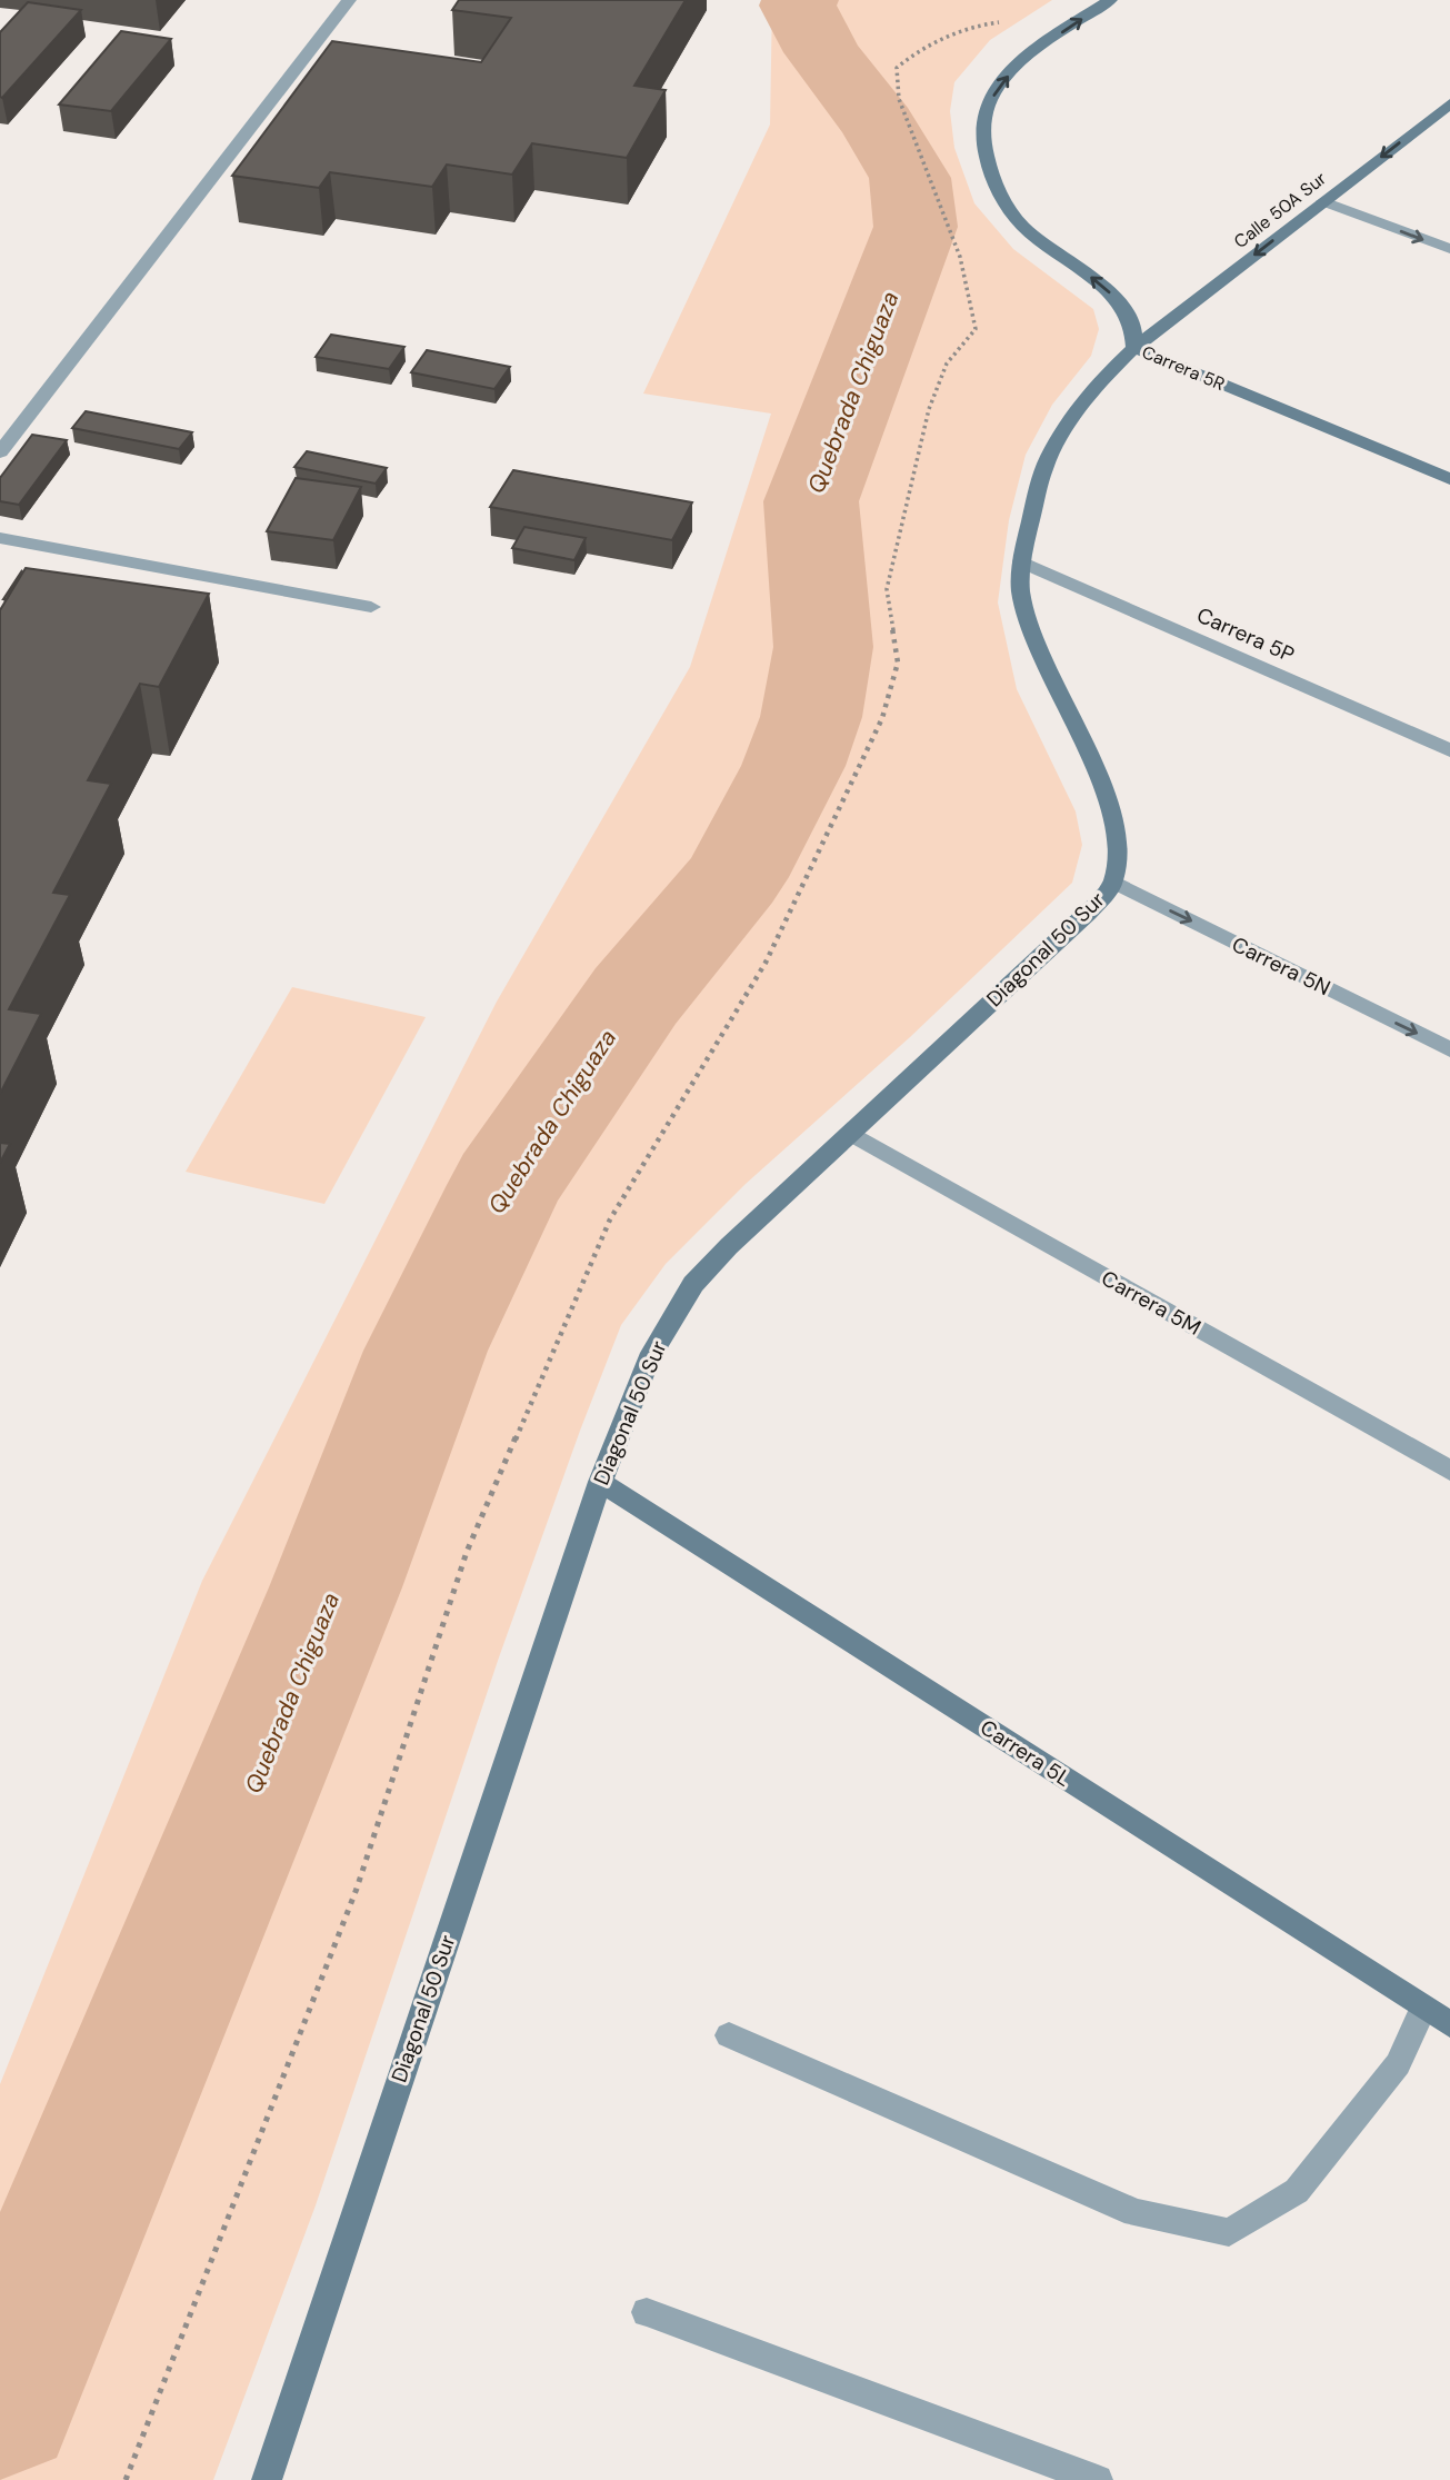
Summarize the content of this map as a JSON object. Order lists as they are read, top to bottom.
{
  "streets": {
    "main road": [
      "Calle 50A Sur",
      "Carrera 5R",
      "Diagonal 50 Sur",
      "Carrera 5L"
    ],
    "street": ["Carrera 5P", "Carrera 5N", "Carrera 5M"]
  },
  "crossings": [
    ["Calle 50A Sur", "Carrera 5R"],
    ["Calle 50A Sur", "Diagonal 50 Sur"],
    ["Carrera 5R", "Diagonal 50 Sur"],
    ["Carrera 5P", "Diagonal 50 Sur"],
    ["Diagonal 50 Sur", "Carrera 5N"],
    ["Diagonal 50 Sur", "Carrera 5M"],
    ["Diagonal 50 Sur", "Carrera 5L"]
  ],
  "one_way": ["Calle 50A Sur", "Carrera 5N"],
  "water": ["Quebrada Chiguaza"]
}
